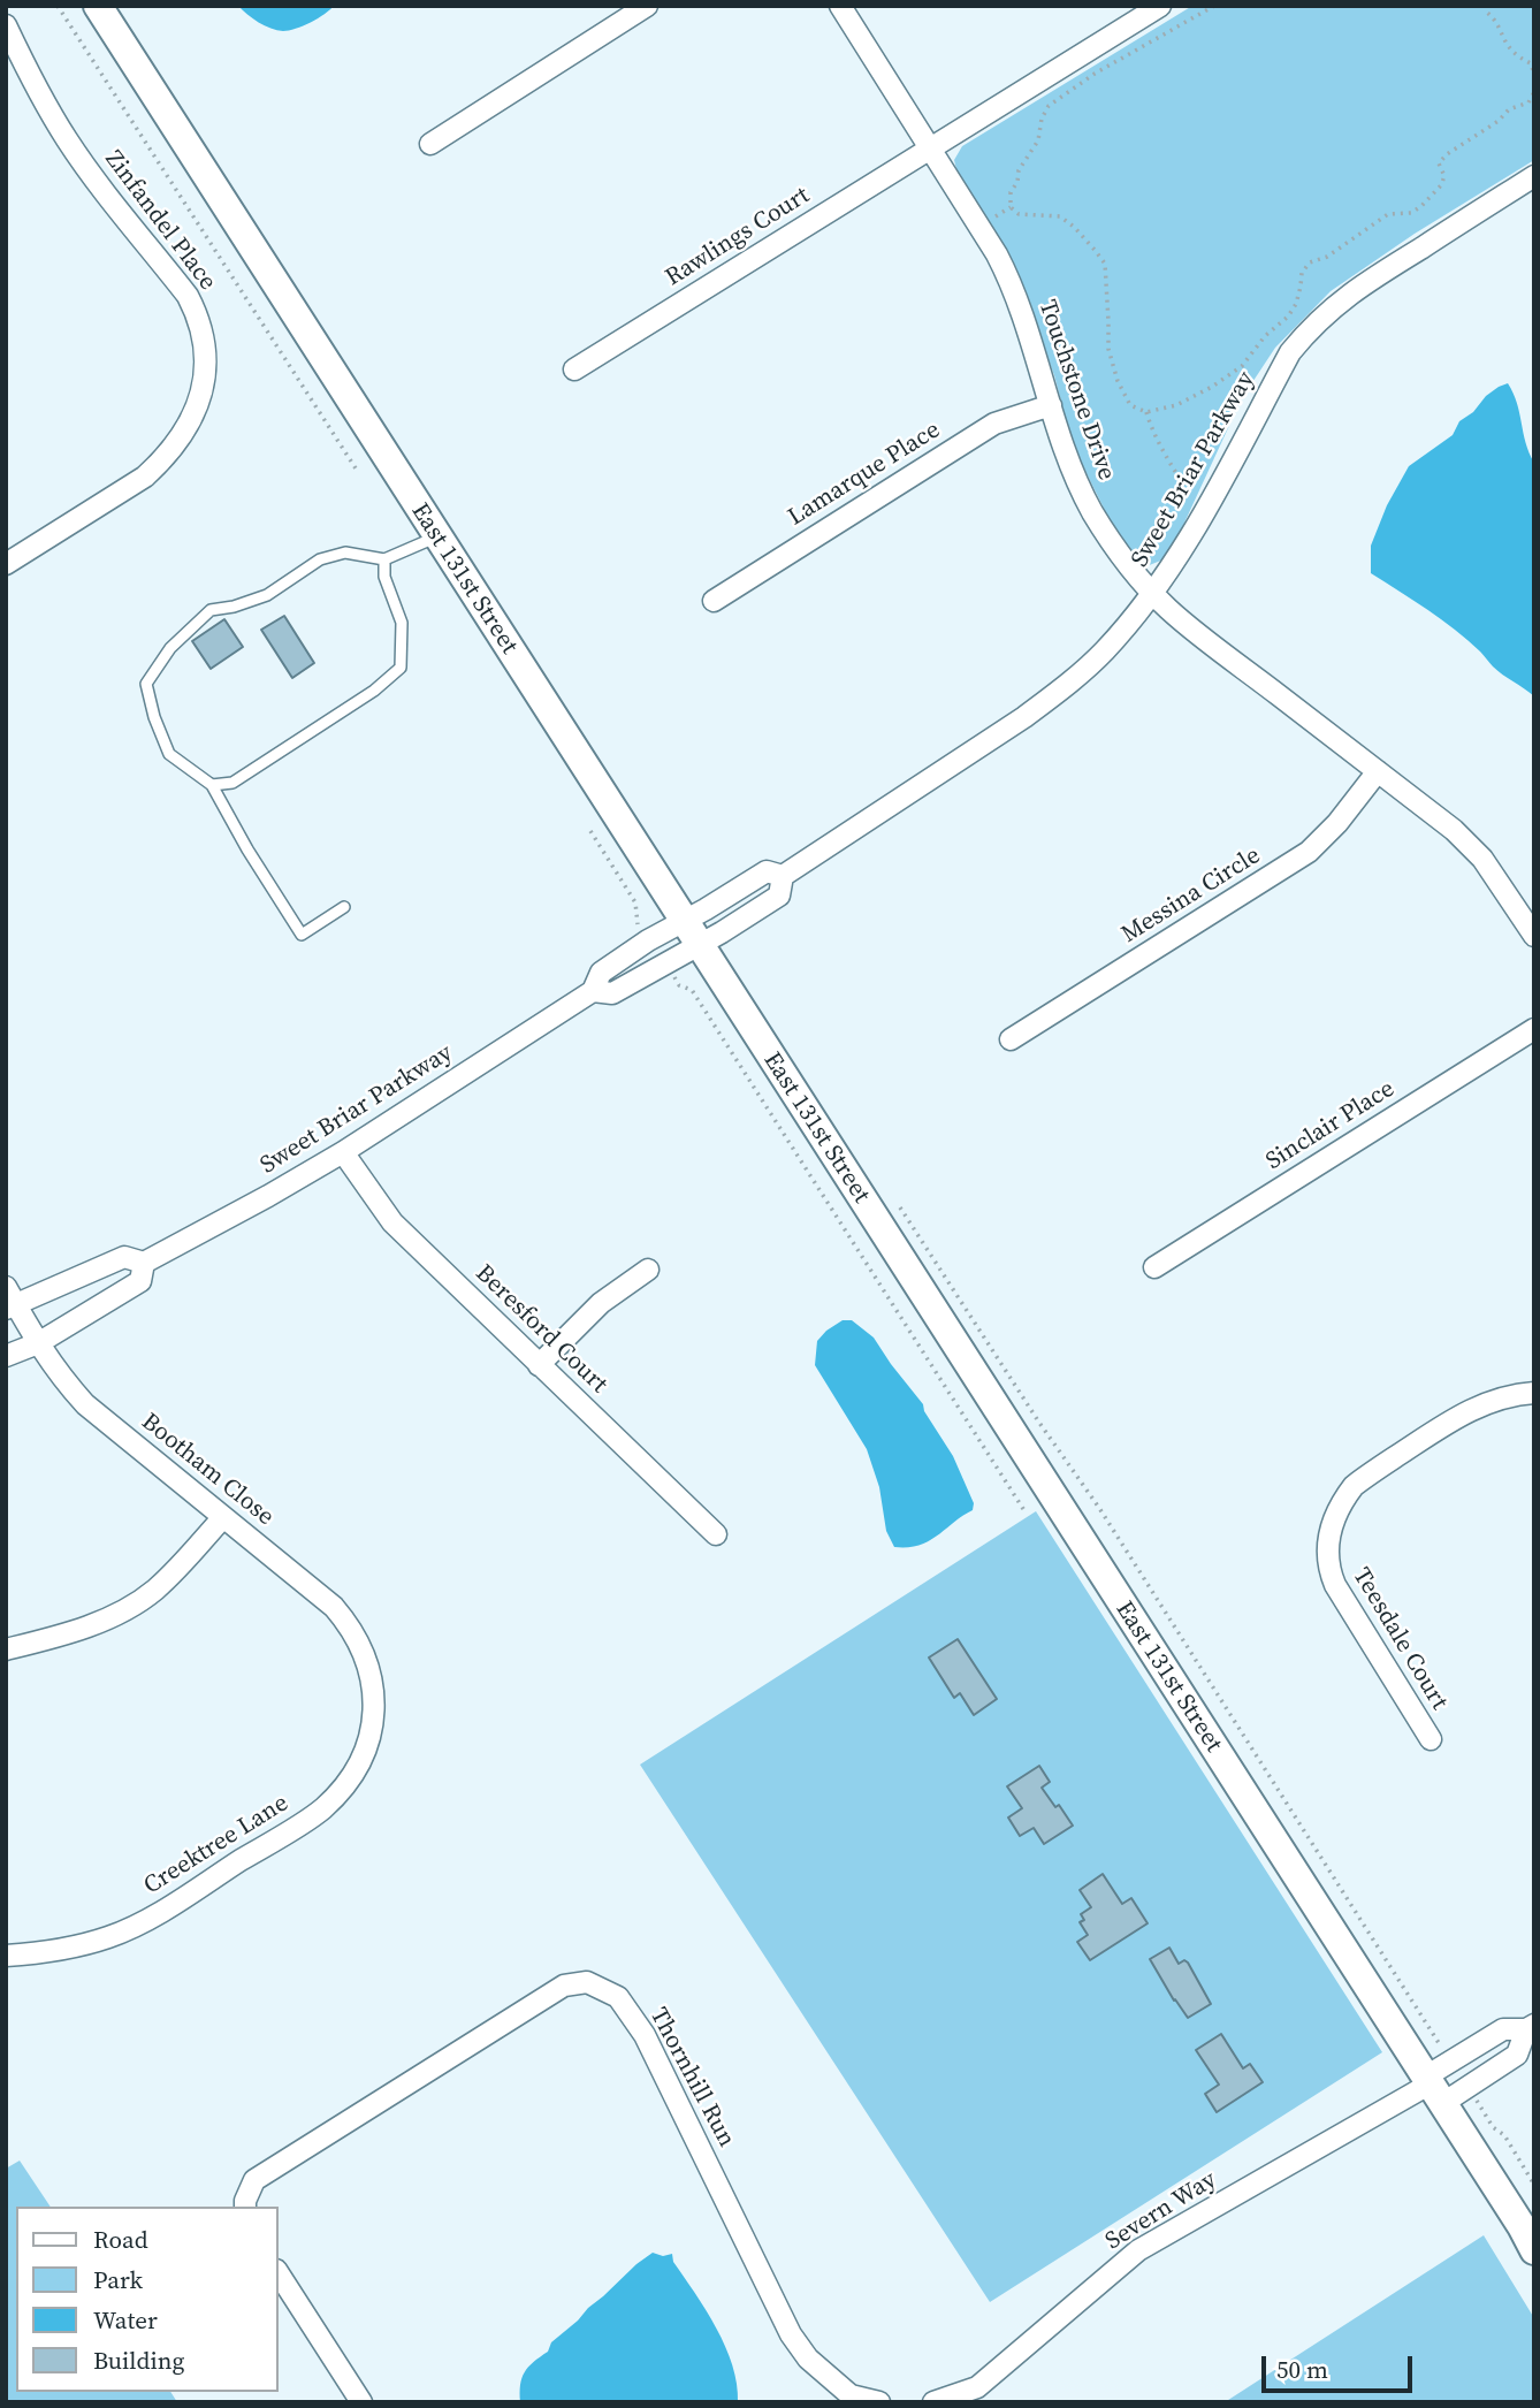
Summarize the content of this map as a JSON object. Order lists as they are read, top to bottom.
{
  "streets": {
    "street": [
      "Zinfandel Place",
      "Rawlings Court",
      "Touchstone Drive",
      "Sweet Briar Parkway",
      "Lamarque Place",
      "East 131st Street",
      "Messina Circle",
      "Sinclair Place",
      "Beresford Court",
      "Bootham Close",
      "Teesdale Court",
      "Creektree Lane",
      "Thornhill Run",
      "Severn Way"
    ]
  },
  "crossings": [
    ["Rawlings Court", "Touchstone Drive"],
    ["Touchstone Drive", "Sweet Briar Parkway"],
    ["Touchstone Drive", "Lamarque Place"],
    ["Touchstone Drive", "Messina Circle"],
    ["Sweet Briar Parkway", "East 131st Street"],
    ["Sweet Briar Parkway", "Beresford Court"],
    ["Sweet Briar Parkway", "Bootham Close"],
    ["East 131st Street", "Severn Way"],
    ["Bootham Close", "Creektree Lane"]
  ],
  "legend": [
    "Road",
    "Park",
    "Water",
    "Building"
  ],
  "scale_bar": "50 m"
}
